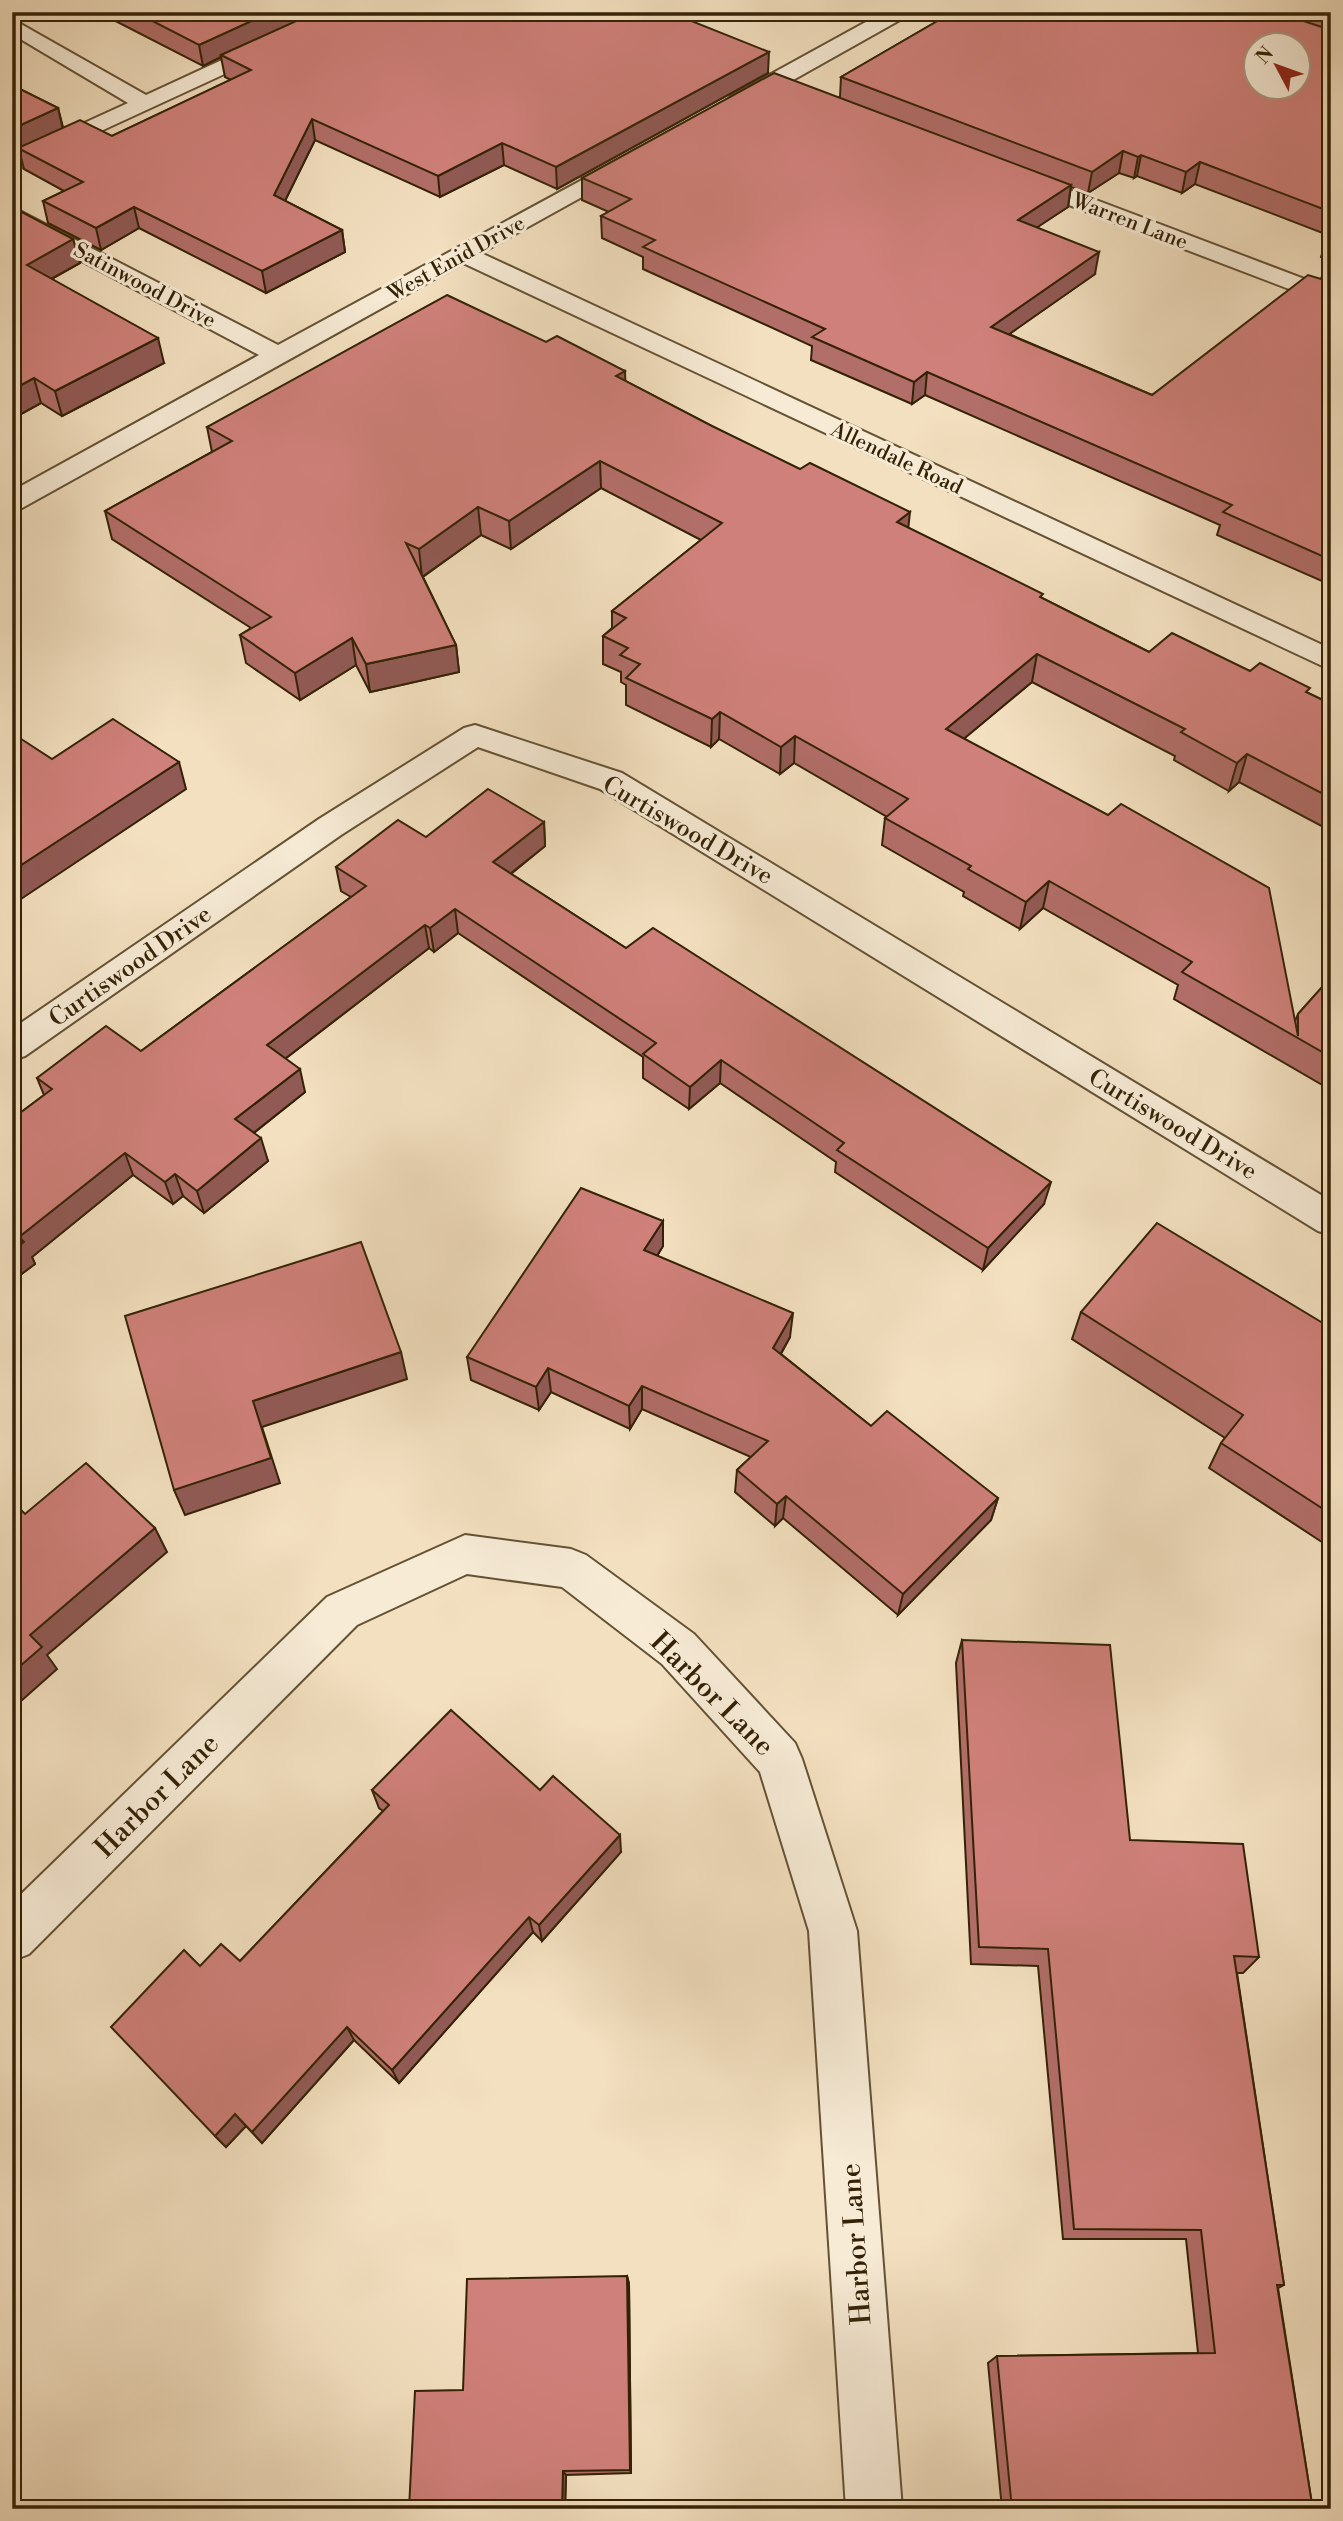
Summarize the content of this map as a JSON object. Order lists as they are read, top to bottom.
{
  "streets": {
    "street": [
      "Warren Lane",
      "West Enid Drive",
      "Satinwood Drive",
      "Allendale Road",
      "Curtiswood Drive",
      "Harbor Lane"
    ]
  },
  "crossings": [
    ["West Enid Drive", "Satinwood Drive"],
    ["West Enid Drive", "Allendale Road"]
  ],
  "north": "top left"
}
